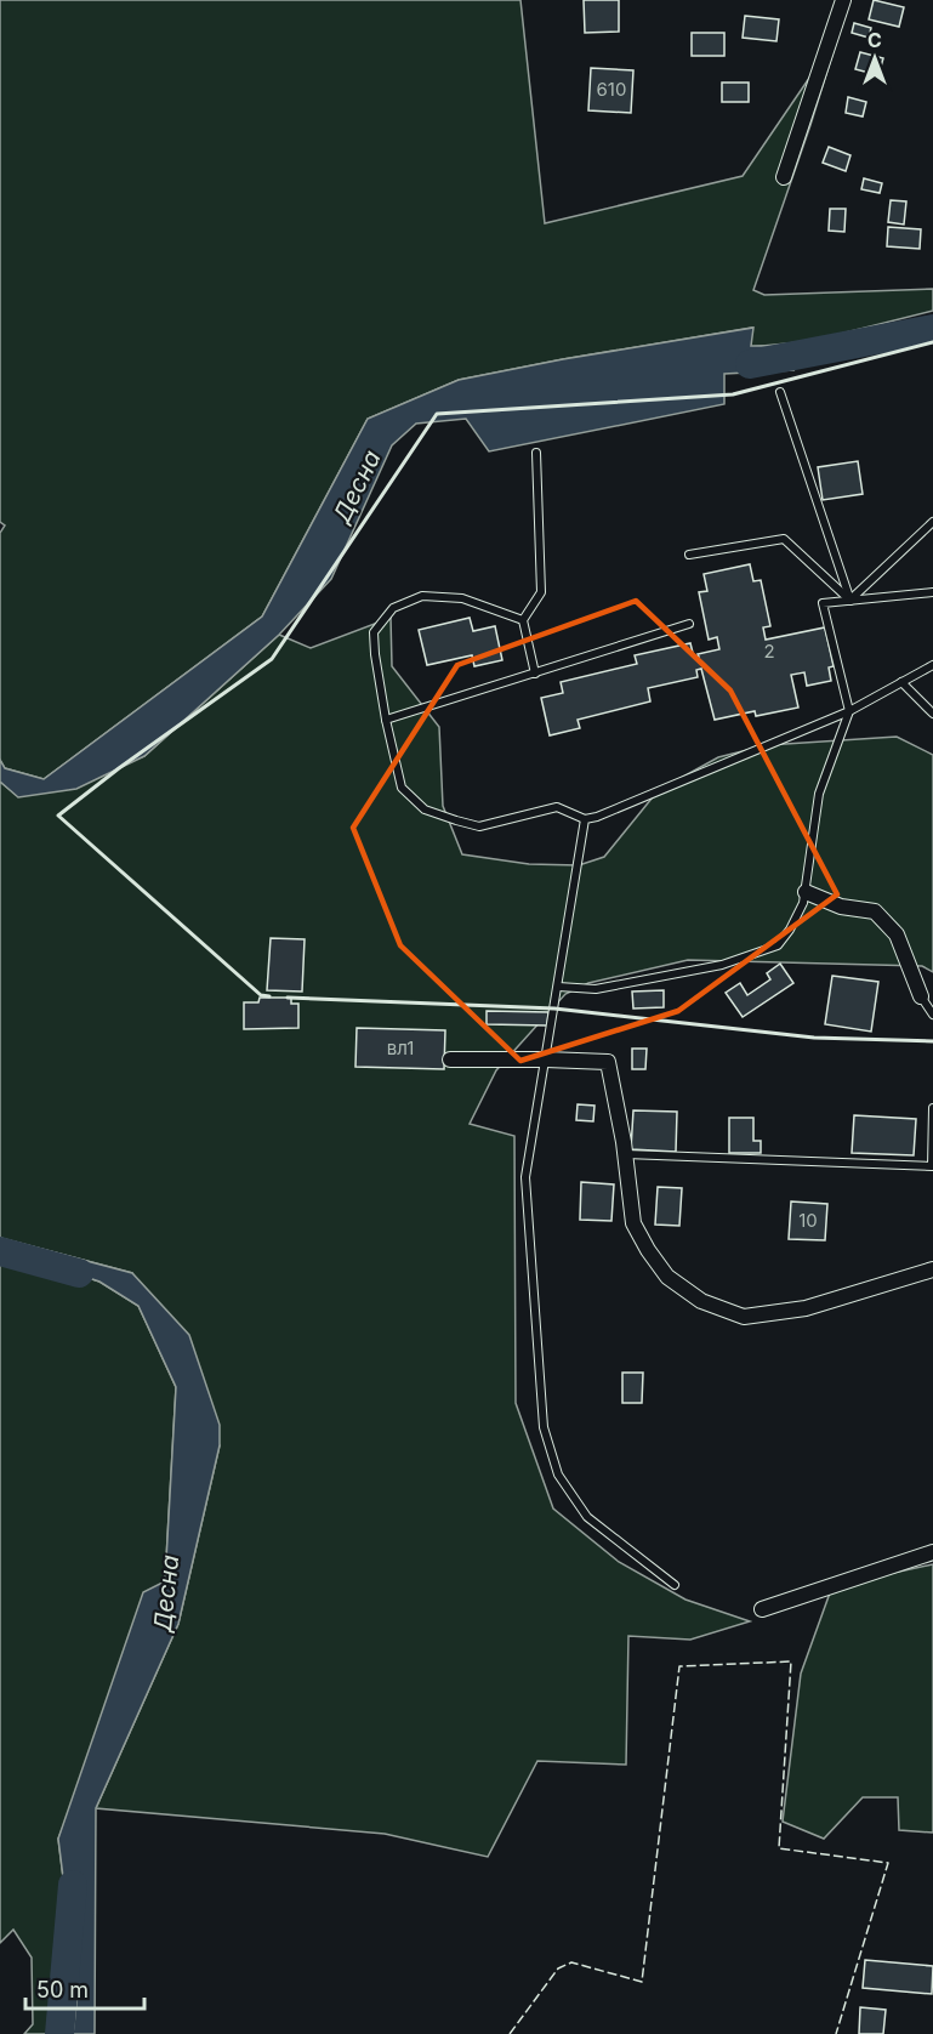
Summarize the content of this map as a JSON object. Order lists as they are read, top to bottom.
{
  "water": ["Десна"],
  "house_numbers": [
    "610",
    "2",
    "вл1",
    "10"
  ],
  "scale_bar": "50 m",
  "north": "top"
}
